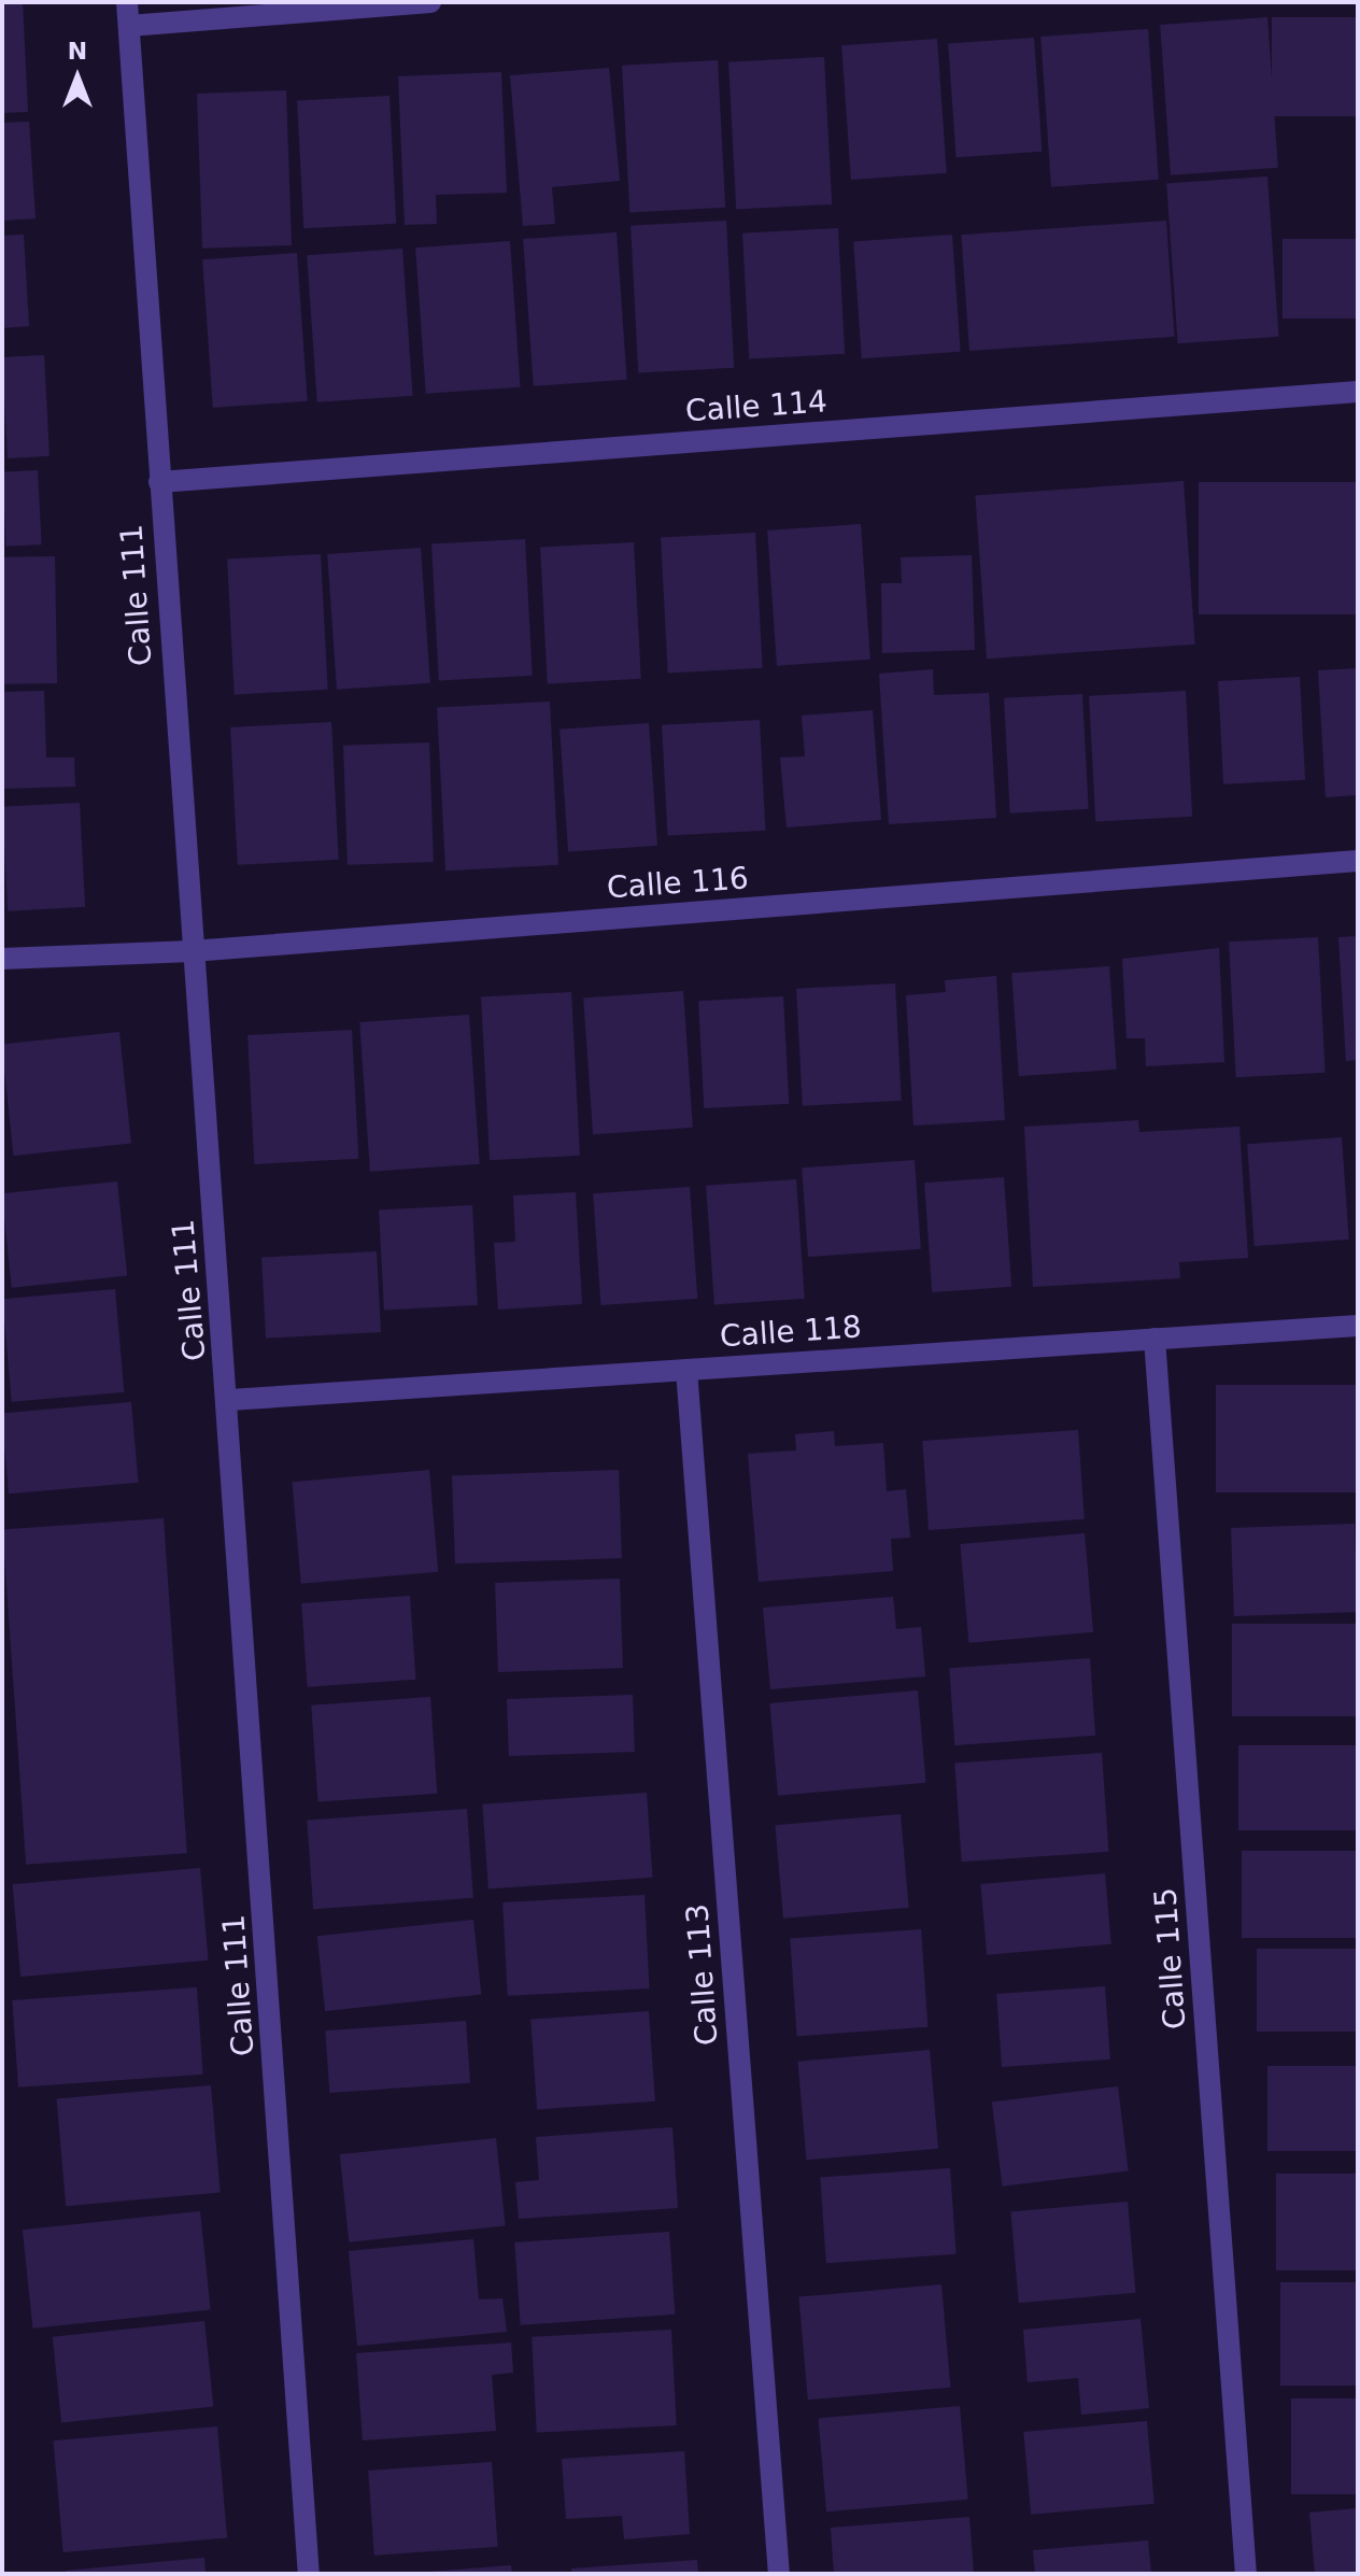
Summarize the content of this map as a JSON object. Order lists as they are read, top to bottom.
{
  "streets": {
    "street": [
      "Calle 114",
      "Calle 111",
      "Calle 116",
      "Calle 118",
      "Calle 115",
      "Calle 113"
    ]
  },
  "crossings": [
    ["Calle 114", "Calle 111"],
    ["Calle 111", "Calle 116"],
    ["Calle 111", "Calle 118"],
    ["Calle 118", "Calle 115"],
    ["Calle 118", "Calle 113"]
  ],
  "north": "top"
}
